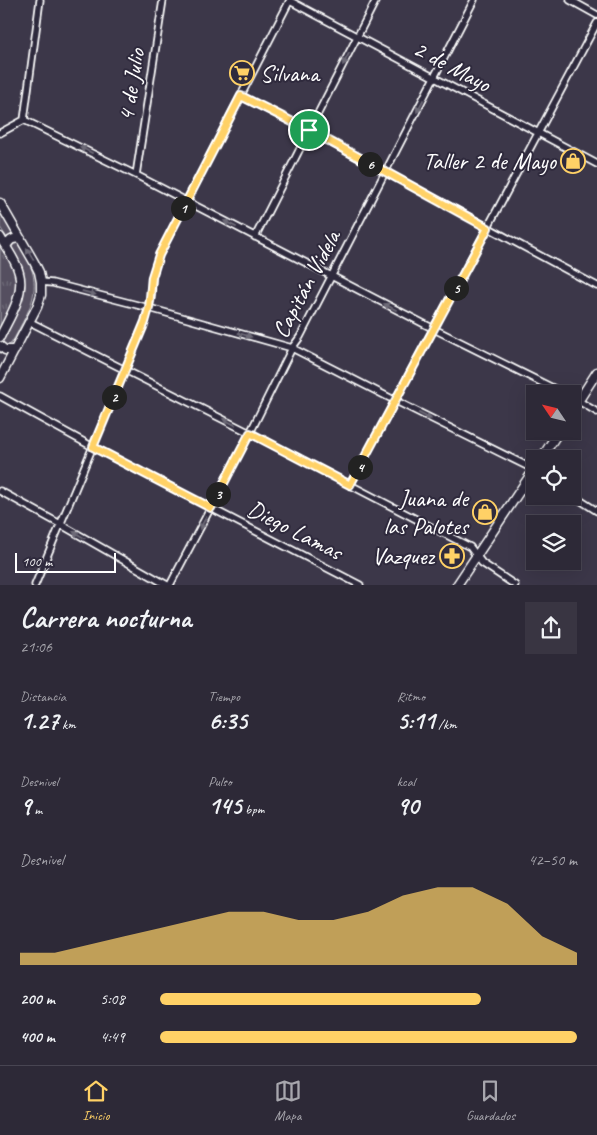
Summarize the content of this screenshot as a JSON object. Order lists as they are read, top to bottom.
{
  "streets": {
    "street": [
      "2 de Mayo",
      "4 de Julio",
      "Capitán Videla",
      "Diego Lamas"
    ]
  },
  "crossings": [
    ["2 de Mayo", "Capitán Videla"],
    ["Capitán Videla", "Diego Lamas"]
  ],
  "places": {
    "supermarket": ["Silvana"],
    "shop": ["Taller 2 de Mayo", "Juana de las Palotes"],
    "pharmacy": ["Vazquez"]
  },
  "scale_bar": "100 m",
  "north": "top left",
  "page": {
    "pins": [
      "6",
      "1",
      "5",
      "2",
      "4",
      "3"
    ],
    "scale": "100 m",
    "heading": ["Carrera nocturna", "21:06"],
    "stats": [
      ["Distancia", "1.27 km"],
      ["Tiempo", "6:35"],
      ["Ritmo", "5:11 /km"],
      ["Desnivel", "9 m"],
      ["Pulso", "145 bpm"],
      ["kcal", "90"]
    ],
    "chart": ["Desnivel", "42–50 m"],
    "list": [
      {
        "name": "200 m",
        "note": "5:08"
      },
      {
        "name": "400 m",
        "note": "4:49"
      }
    ],
    "tabs": ["Inicio", "Mapa", "Guardados"]
  }
}
